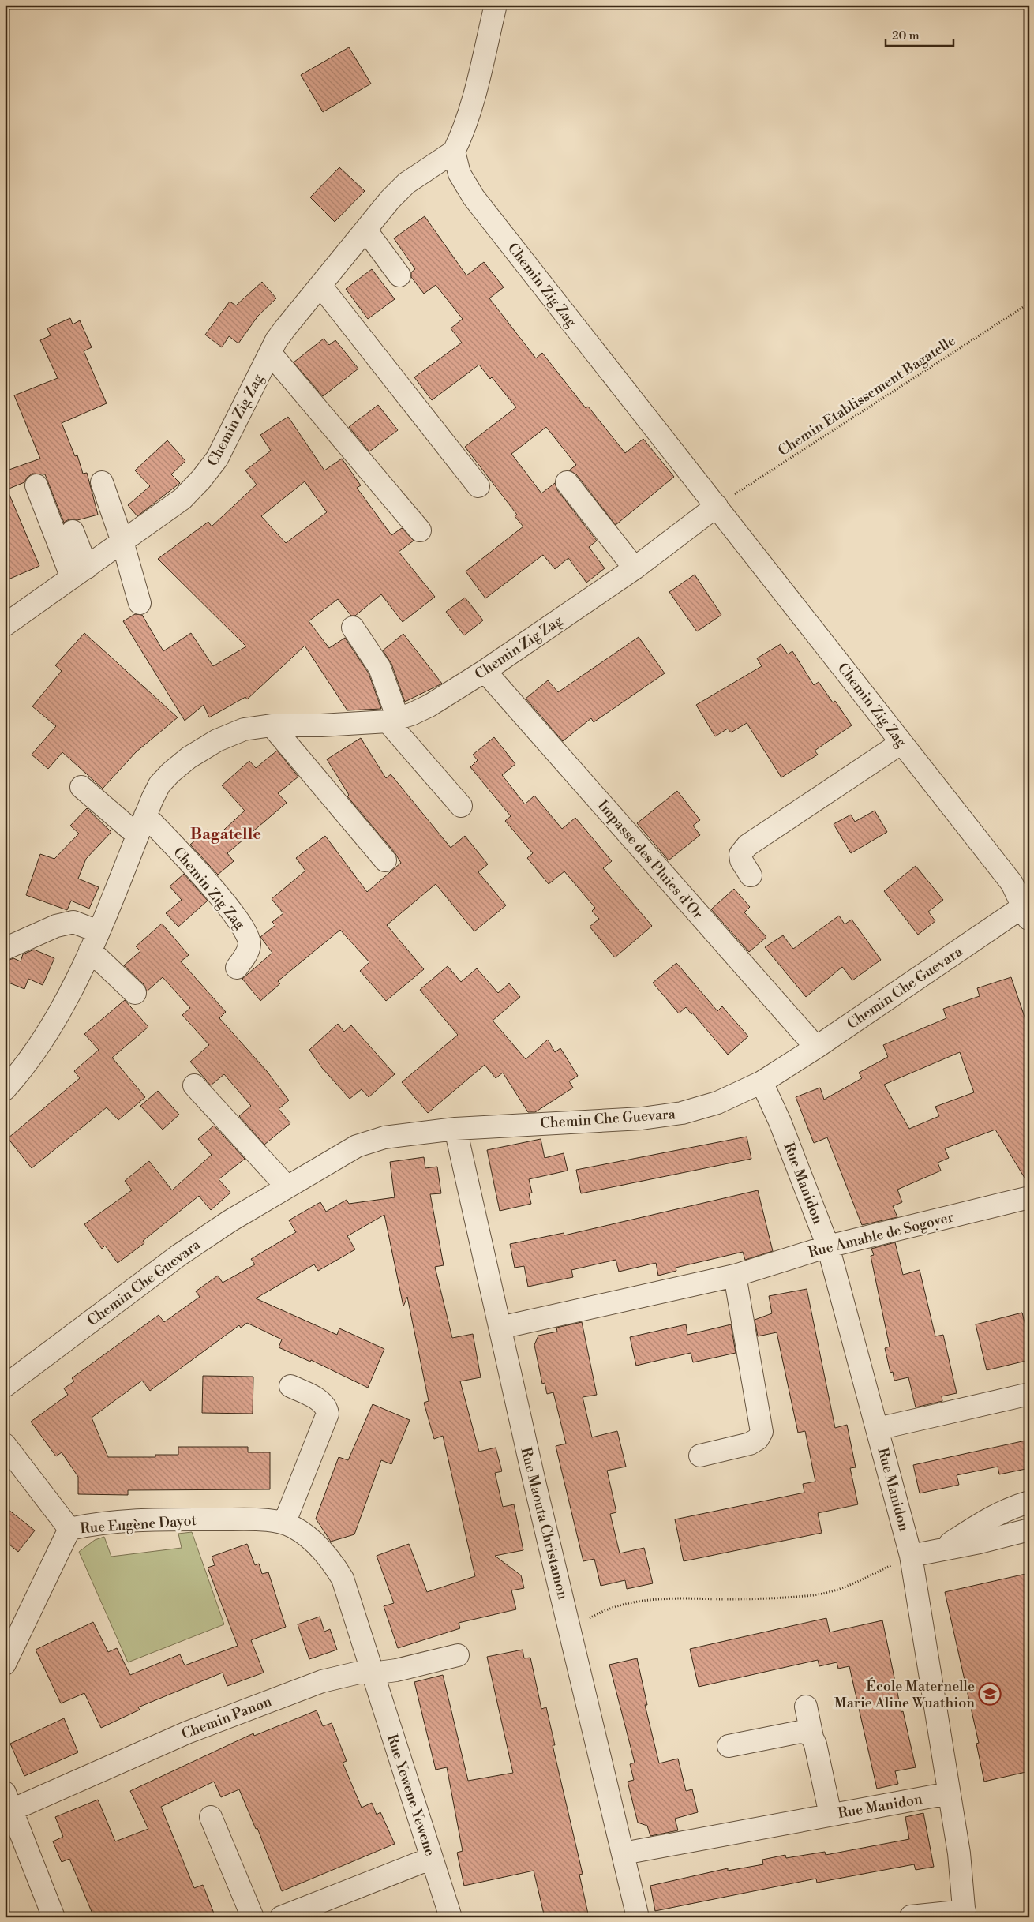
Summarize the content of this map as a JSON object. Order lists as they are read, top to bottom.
{
  "streets": {
    "street": [
      "Chemin Zig Zag",
      "Impasse des Pluies d'Or",
      "Chemin Che Guevara",
      "Rue Manidon",
      "Rue Amable de Sogoyer",
      "Rue Maouta Christamon",
      "Rue Eugène Dayot",
      "Chemin Panon",
      "Rue Yewene Yewene"
    ],
    "path": ["Chemin Etablissement Bagatelle"]
  },
  "crossings": [
    ["Chemin Zig Zag", "Chemin Etablissement Bagatelle"],
    ["Chemin Zig Zag", "Impasse des Pluies d'Or"],
    ["Chemin Zig Zag", "Chemin Che Guevara"],
    ["Impasse des Pluies d'Or", "Chemin Che Guevara"],
    ["Chemin Che Guevara", "Rue Manidon"],
    ["Chemin Che Guevara", "Rue Maouta Christamon"],
    ["Rue Manidon", "Rue Amable de Sogoyer"],
    ["Rue Manidon", "Rue Maouta Christamon"],
    ["Rue Amable de Sogoyer", "Rue Maouta Christamon"],
    ["Rue Eugène Dayot", "Chemin Panon"],
    ["Rue Eugène Dayot", "Rue Yewene Yewene"],
    ["Chemin Panon", "Rue Yewene Yewene"]
  ],
  "districts": ["Bagatelle"],
  "places": {
    "school or university": ["École Maternelle Marie Aline Wuathion"]
  },
  "scale_bar": "20 m"
}
